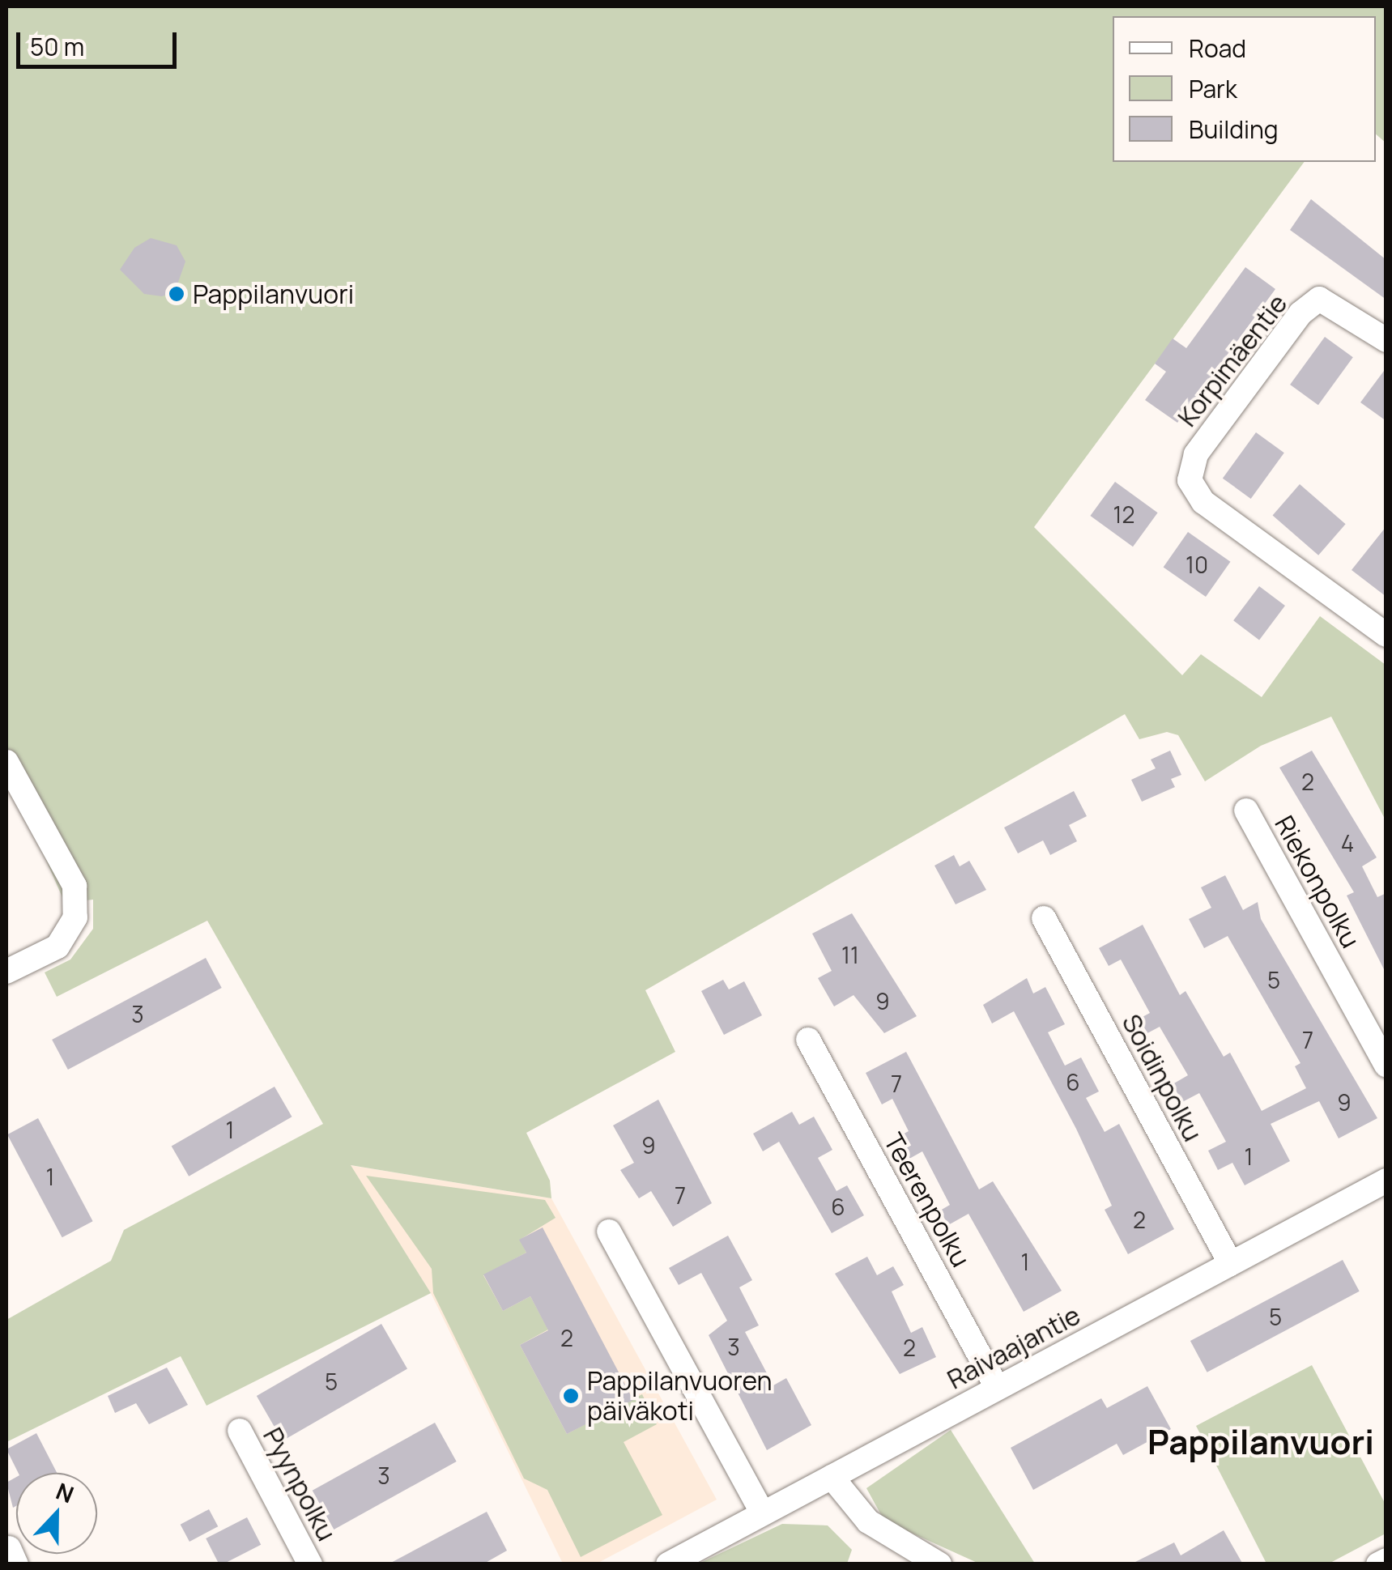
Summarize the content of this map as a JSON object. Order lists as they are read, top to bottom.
{
  "streets": {
    "street": [
      "Korpimäentie",
      "Riekonpolku",
      "Soidinpolku",
      "Teerenpolku",
      "Raivaajantie",
      "Pyynpolku"
    ]
  },
  "crossings": [
    ["Soidinpolku", "Raivaajantie"],
    ["Teerenpolku", "Raivaajantie"]
  ],
  "districts": ["Pappilanvuori"],
  "places": ["Pappilanvuori", "Pappilanvuoren päiväkoti"],
  "house_numbers": [
    "12",
    "10",
    "2",
    "4",
    "11",
    "5",
    "9",
    "3",
    "7",
    "6",
    "7",
    "9",
    "1",
    "9",
    "1",
    "1",
    "7",
    "6",
    "2",
    "1",
    "5",
    "2",
    "3",
    "2",
    "5",
    "3"
  ],
  "legend": ["Road", "Park", "Building"],
  "scale_bar": "50 m",
  "north": "top"
}
